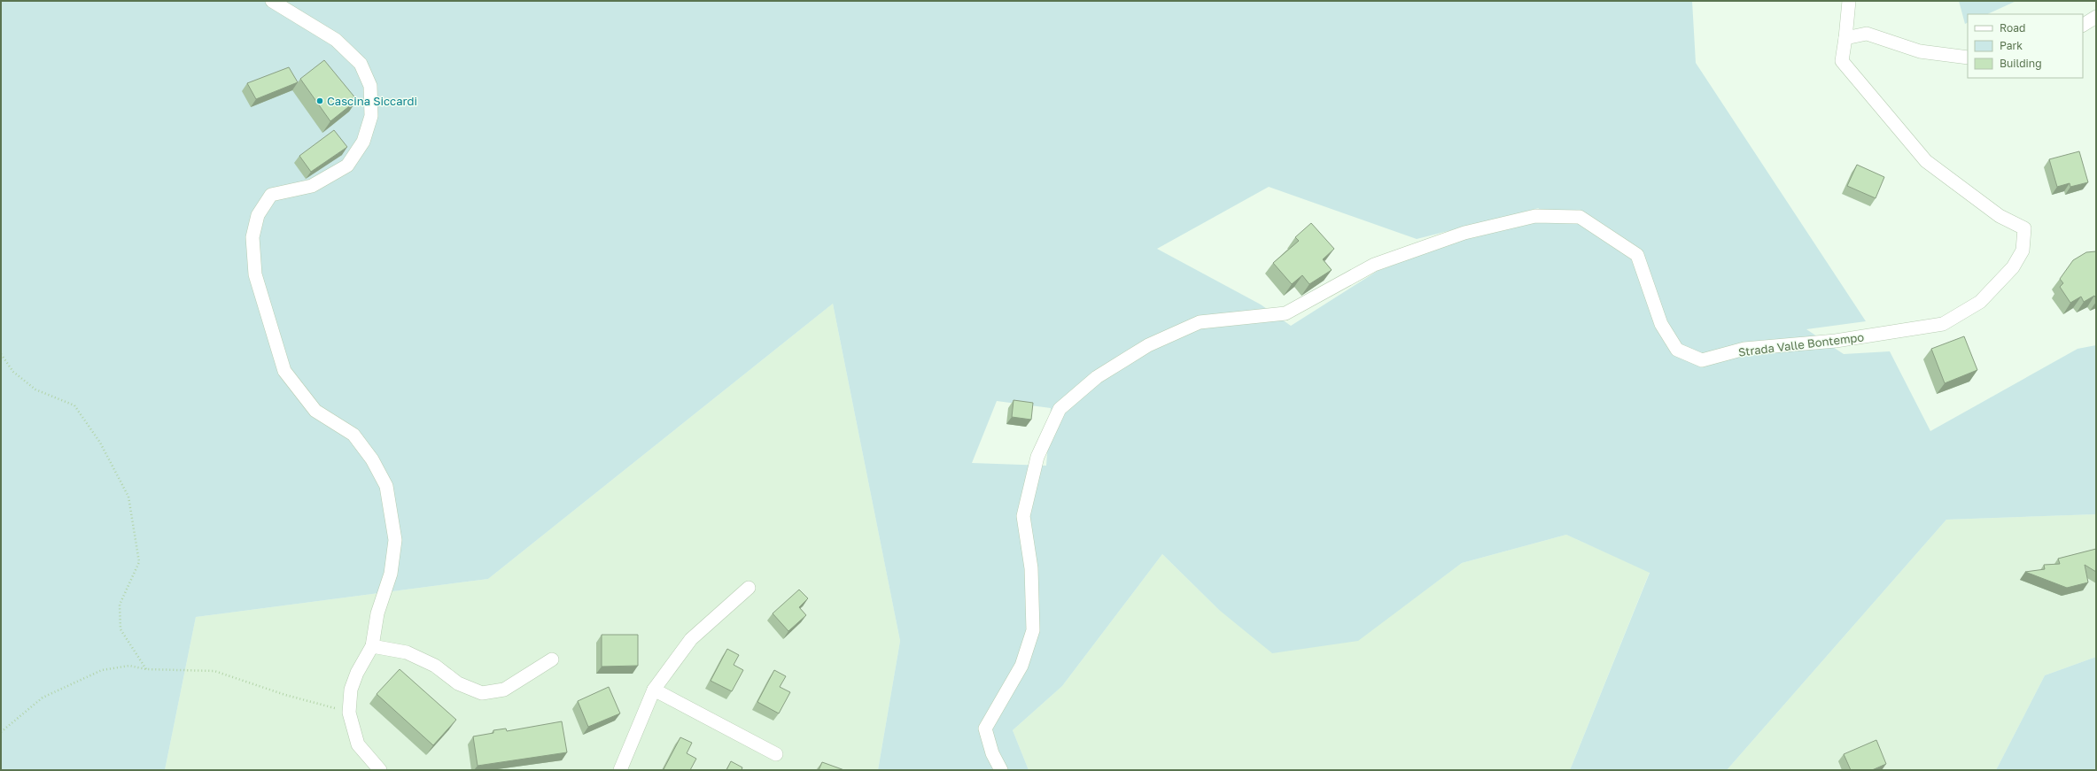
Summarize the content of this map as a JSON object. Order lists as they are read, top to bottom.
{
  "streets": {
    "street": ["Strada Valle Bontempo"]
  },
  "places": ["Cascina Siccardi"],
  "legend": ["Road", "Park", "Building"]
}
